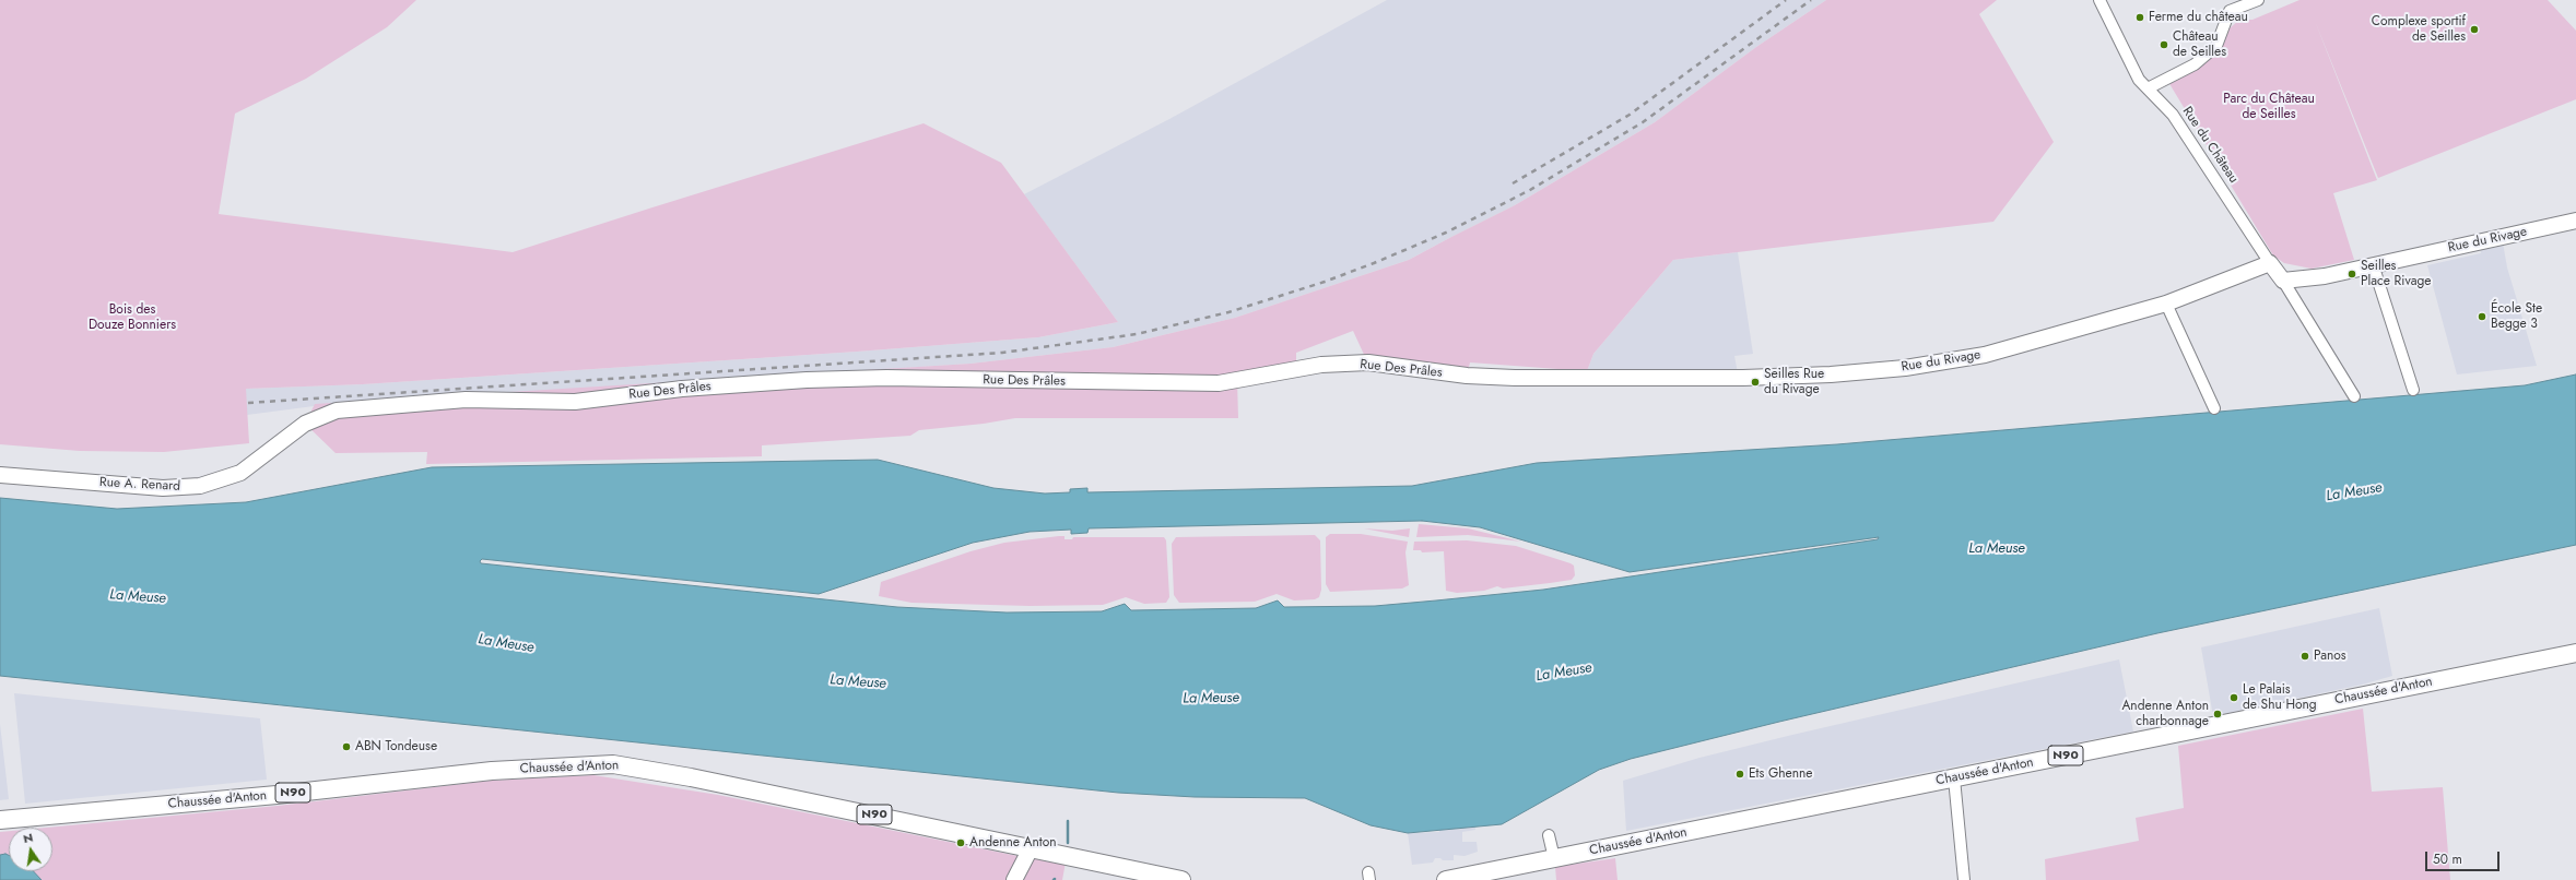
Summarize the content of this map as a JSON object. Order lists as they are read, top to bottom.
{
  "streets": {
    "main road": ["Chaussée d'Anton", "N90"],
    "street": [
      "Rue du Château",
      "Rue du Rivage",
      "Rue Des Prâles",
      "Rue A. Renard"
    ]
  },
  "crossings": [
    ["Rue du Château", "Rue du Rivage"],
    ["Rue du Rivage", "Rue Des Prâles"],
    ["Rue Des Prâles", "Rue A. Renard"]
  ],
  "water": ["La Meuse"],
  "parks": ["Parc du Château de Seilles", "Bois des Douze Bonniers"],
  "places": [
    "Ferme du château",
    "Complexe sportif de Seilles",
    "Château de Seilles",
    "Seilles Place Rivage",
    "École Ste Begge 3",
    "Seilles Rue du Rivage",
    "Panos",
    "Le Palais de Shu Hong",
    "Andenne Anton charbonnage",
    "ABN Tondeuse",
    "Ets Ghenne",
    "Andenne Anton"
  ],
  "scale_bar": "50 m",
  "north": "top"
}
